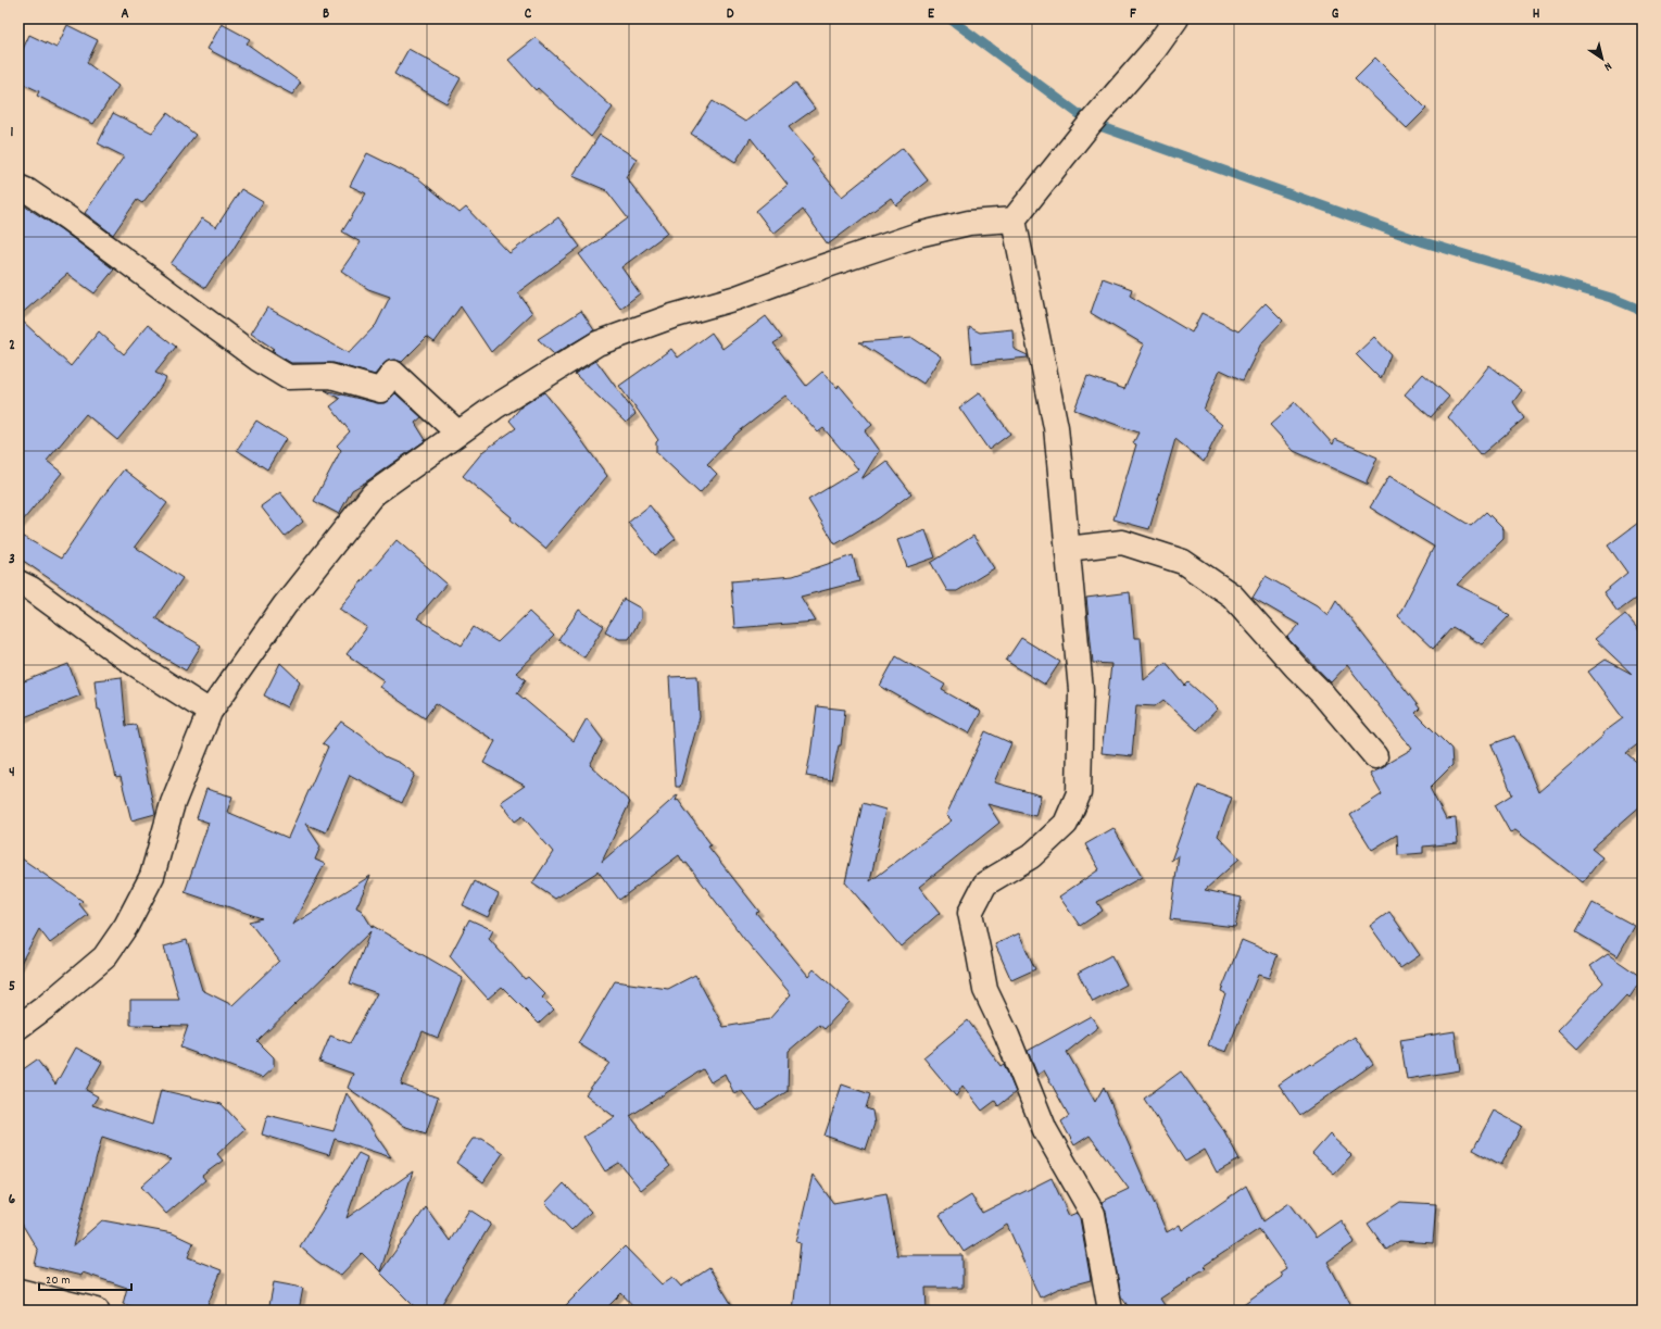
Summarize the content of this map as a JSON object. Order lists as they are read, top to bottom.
{
  "scale_bar": "20 m",
  "north": "bottom right",
  "grid": {
    "columns": [
      "A",
      "B",
      "C",
      "D",
      "E",
      "F",
      "G",
      "H"
    ],
    "rows": [
      "1",
      "2",
      "3",
      "4",
      "5",
      "6"
    ]
  }
}
